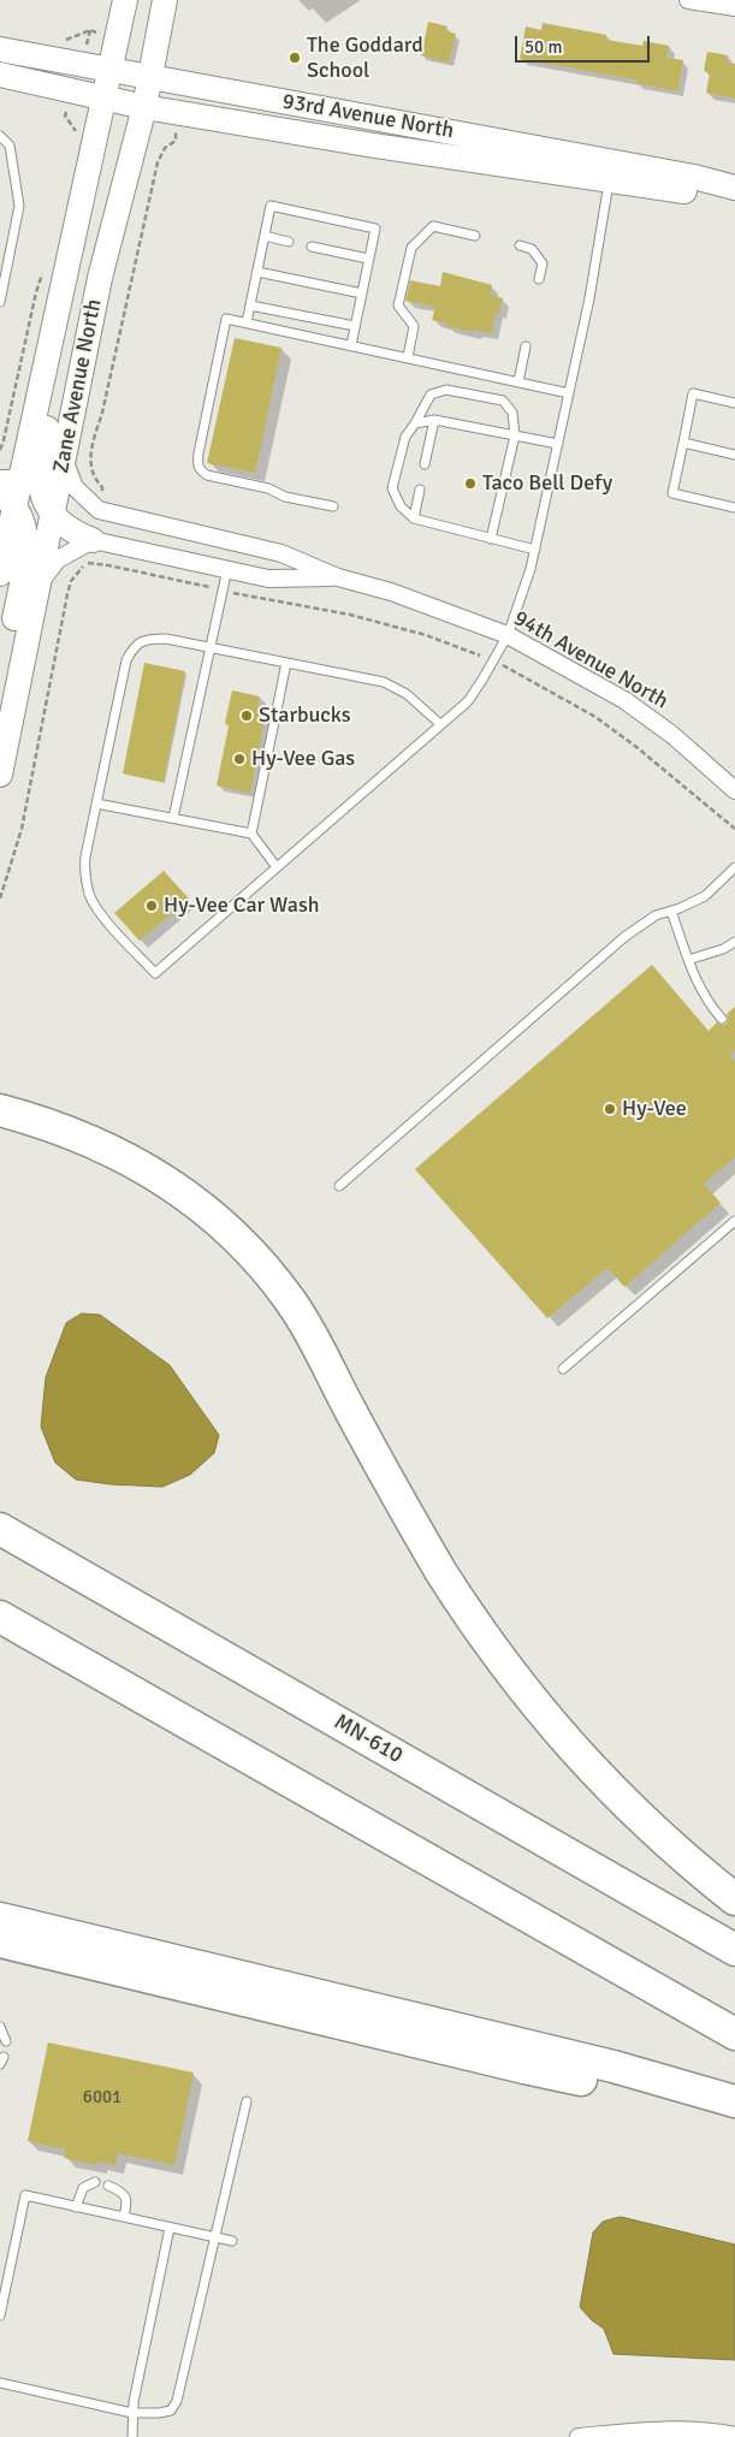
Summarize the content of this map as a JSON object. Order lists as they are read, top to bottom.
{
  "streets": {
    "highway": ["MN-610"],
    "main road": ["93rd Avenue North", "Zane Avenue North"],
    "street": ["94th Avenue North"]
  },
  "crossings": [
    ["93rd Avenue North", "Zane Avenue North"],
    ["Zane Avenue North", "94th Avenue North"]
  ],
  "places": [
    "The Goddard School",
    "Taco Bell Defy",
    "Starbucks",
    "Hy-Vee Gas",
    "Hy-Vee Car Wash",
    "Hy-Vee"
  ],
  "house_numbers": ["6001"],
  "scale_bar": "50 m"
}
